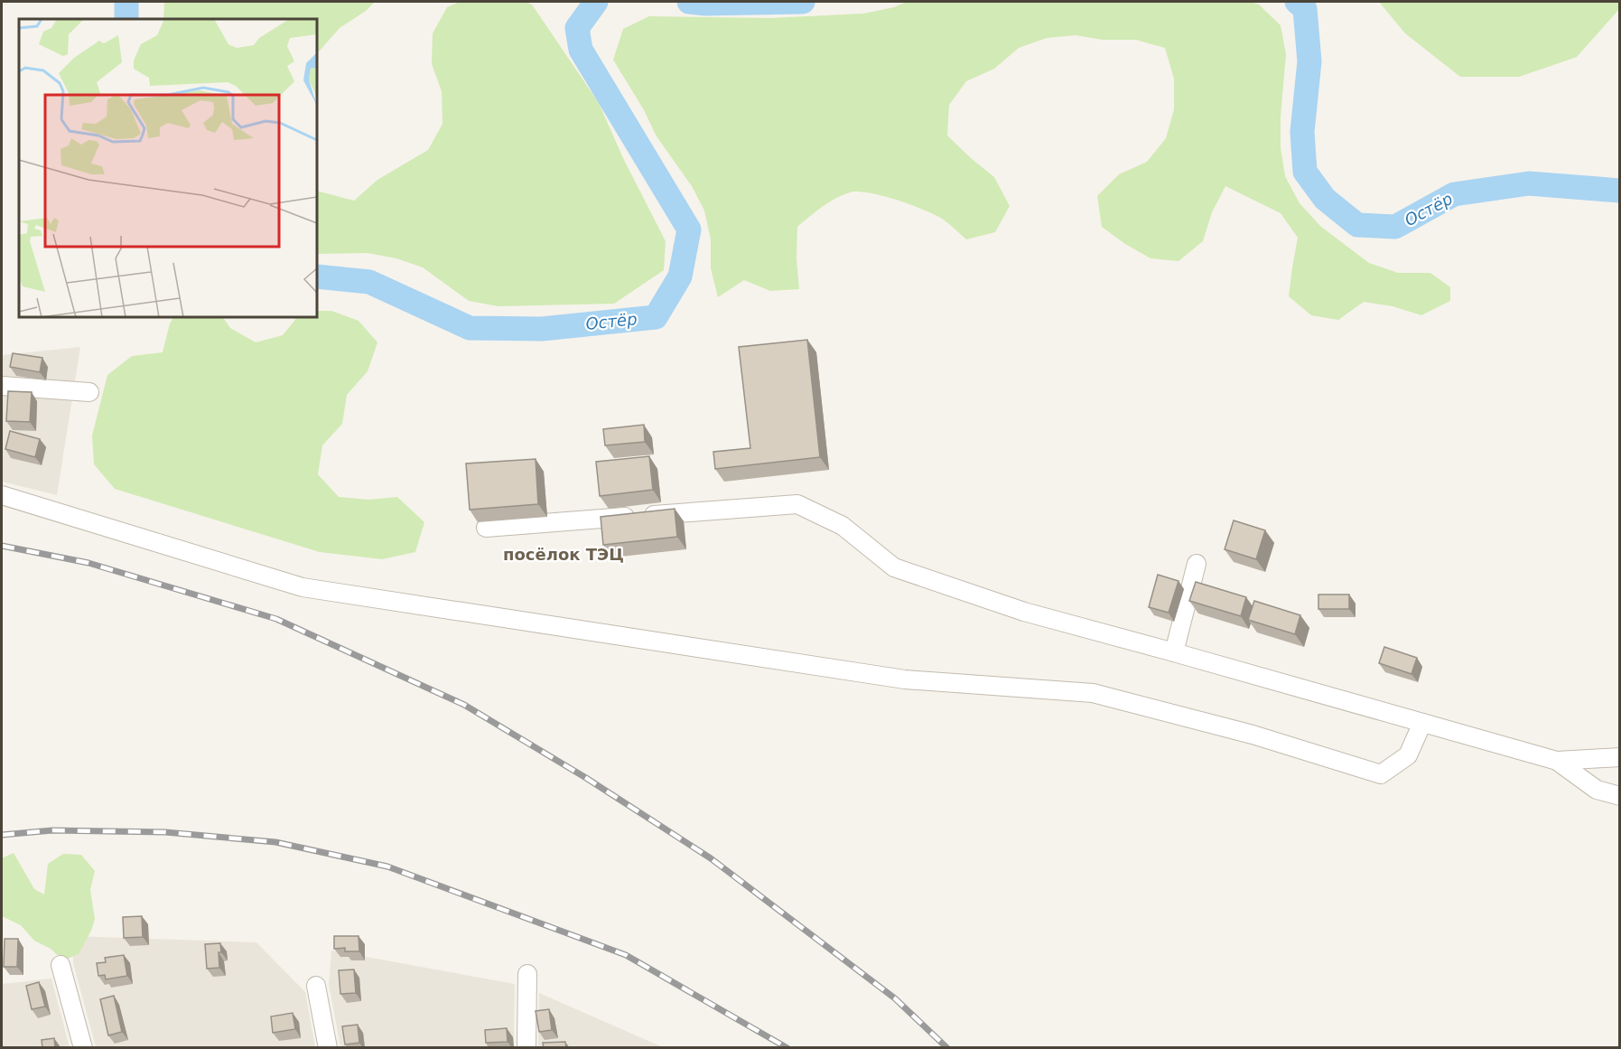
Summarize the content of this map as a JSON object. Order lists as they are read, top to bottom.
{
  "districts": ["посёлок ТЭЦ"],
  "water": ["Остёр"]
}
